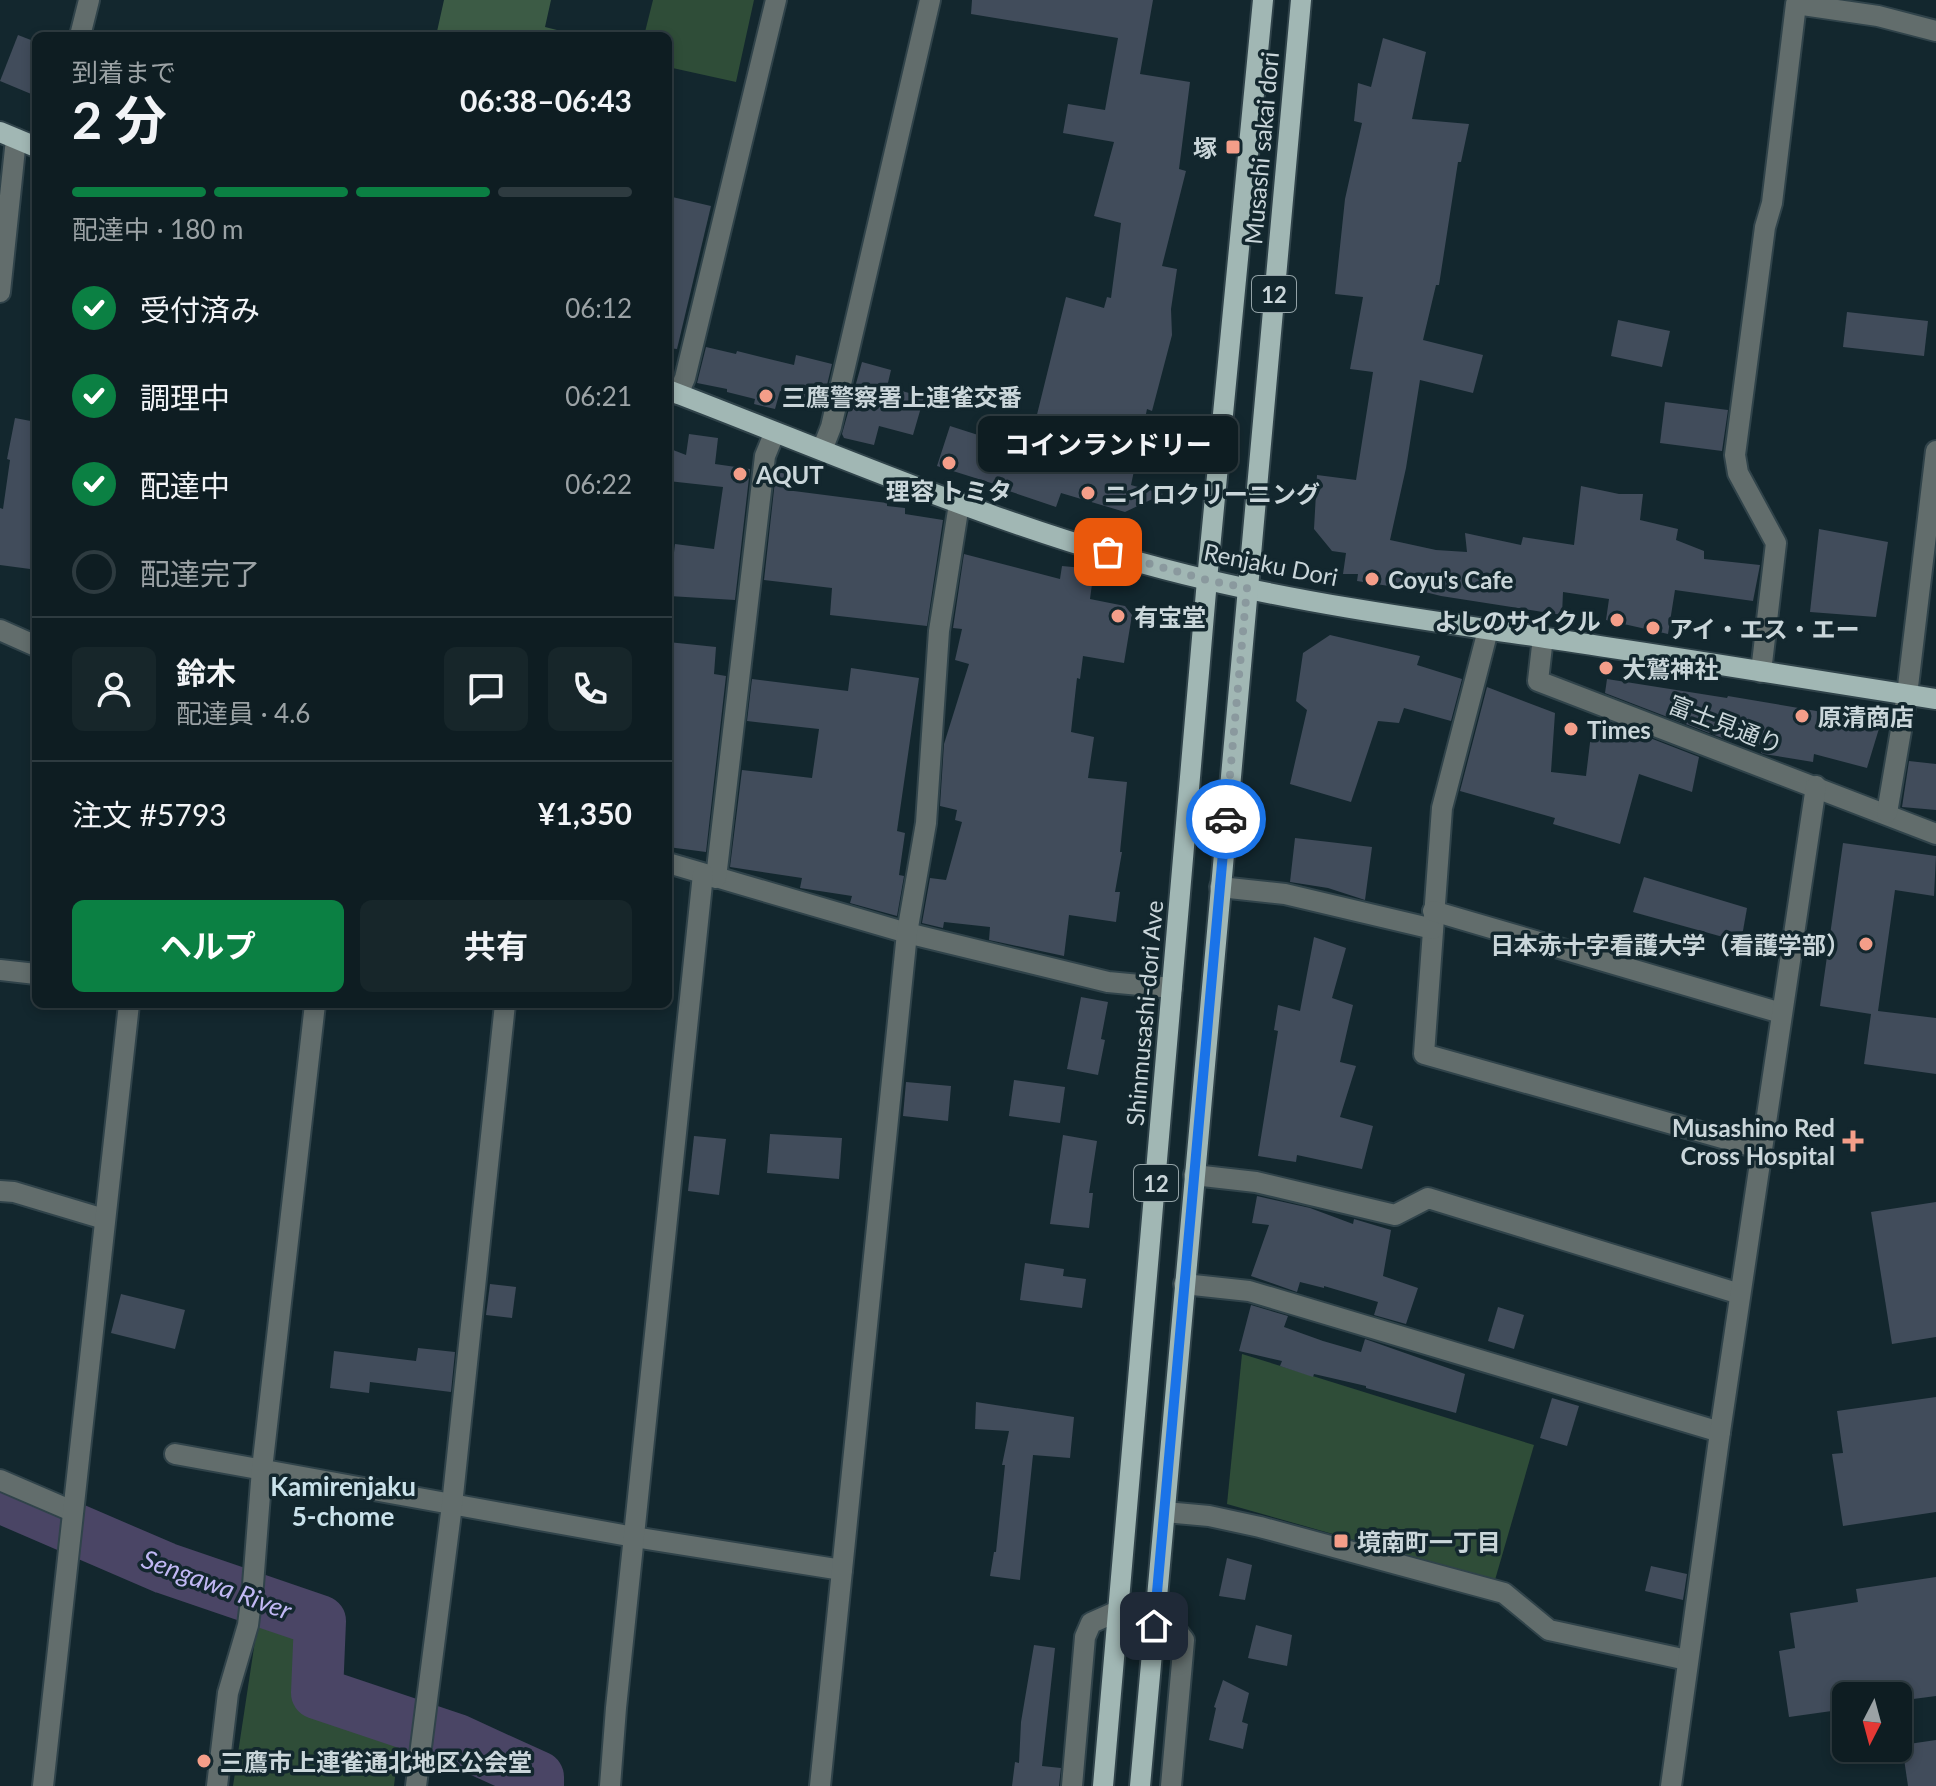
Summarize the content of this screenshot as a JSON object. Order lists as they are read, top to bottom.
{
  "streets": {
    "main road": [
      "Musashi sakai dori",
      "12",
      "Renjaku Dori",
      "Shinmusashi-dori Ave"
    ],
    "street": ["富士見通り"]
  },
  "crossings": [
    ["Musashi sakai dori", "12"],
    ["Musashi sakai dori", "Renjaku Dori"],
    ["Musashi sakai dori", "Shinmusashi-dori Ave"],
    ["12", "Renjaku Dori"],
    ["Renjaku Dori", "富士見通り"],
    ["Renjaku Dori", "Shinmusashi-dori Ave"]
  ],
  "districts": ["Kamirenjaku 5-chome"],
  "water": ["Sengawa River"],
  "places": {
    "transit": ["塚", "境南町一丁目"],
    "other": [
      "三鷹警察署上連雀交番",
      "理容 トミタ",
      "AQUT",
      "ニイロクリーニング",
      "コインランドリー",
      "Coyu's Cafe",
      "有宝堂",
      "よしのサイクル",
      "アイ・エス・エー",
      "大鷲神社",
      "原清商店",
      "Times",
      "日本赤十字看護大学（看護学部）",
      "三鷹市上連雀通北地区公会堂"
    ],
    "health": ["Musashino Red Cross Hospital"]
  },
  "north": "bottom",
  "page": {
    "heading": ["2 分", "到着まで", "06:38–06:43"],
    "panel": [
      "鈴木",
      "配達員 · 4.6",
      "注文 #5793",
      "¥1,350"
    ],
    "bar": "配達中 · 180 m",
    "list": [
      ["受付済み", "06:12"],
      ["調理中", "06:21"],
      ["配達中", "06:22"],
      "配達完了"
    ],
    "bubble": "コインランドリー",
    "buttons": ["ヘルプ", "共有"]
  }
}
